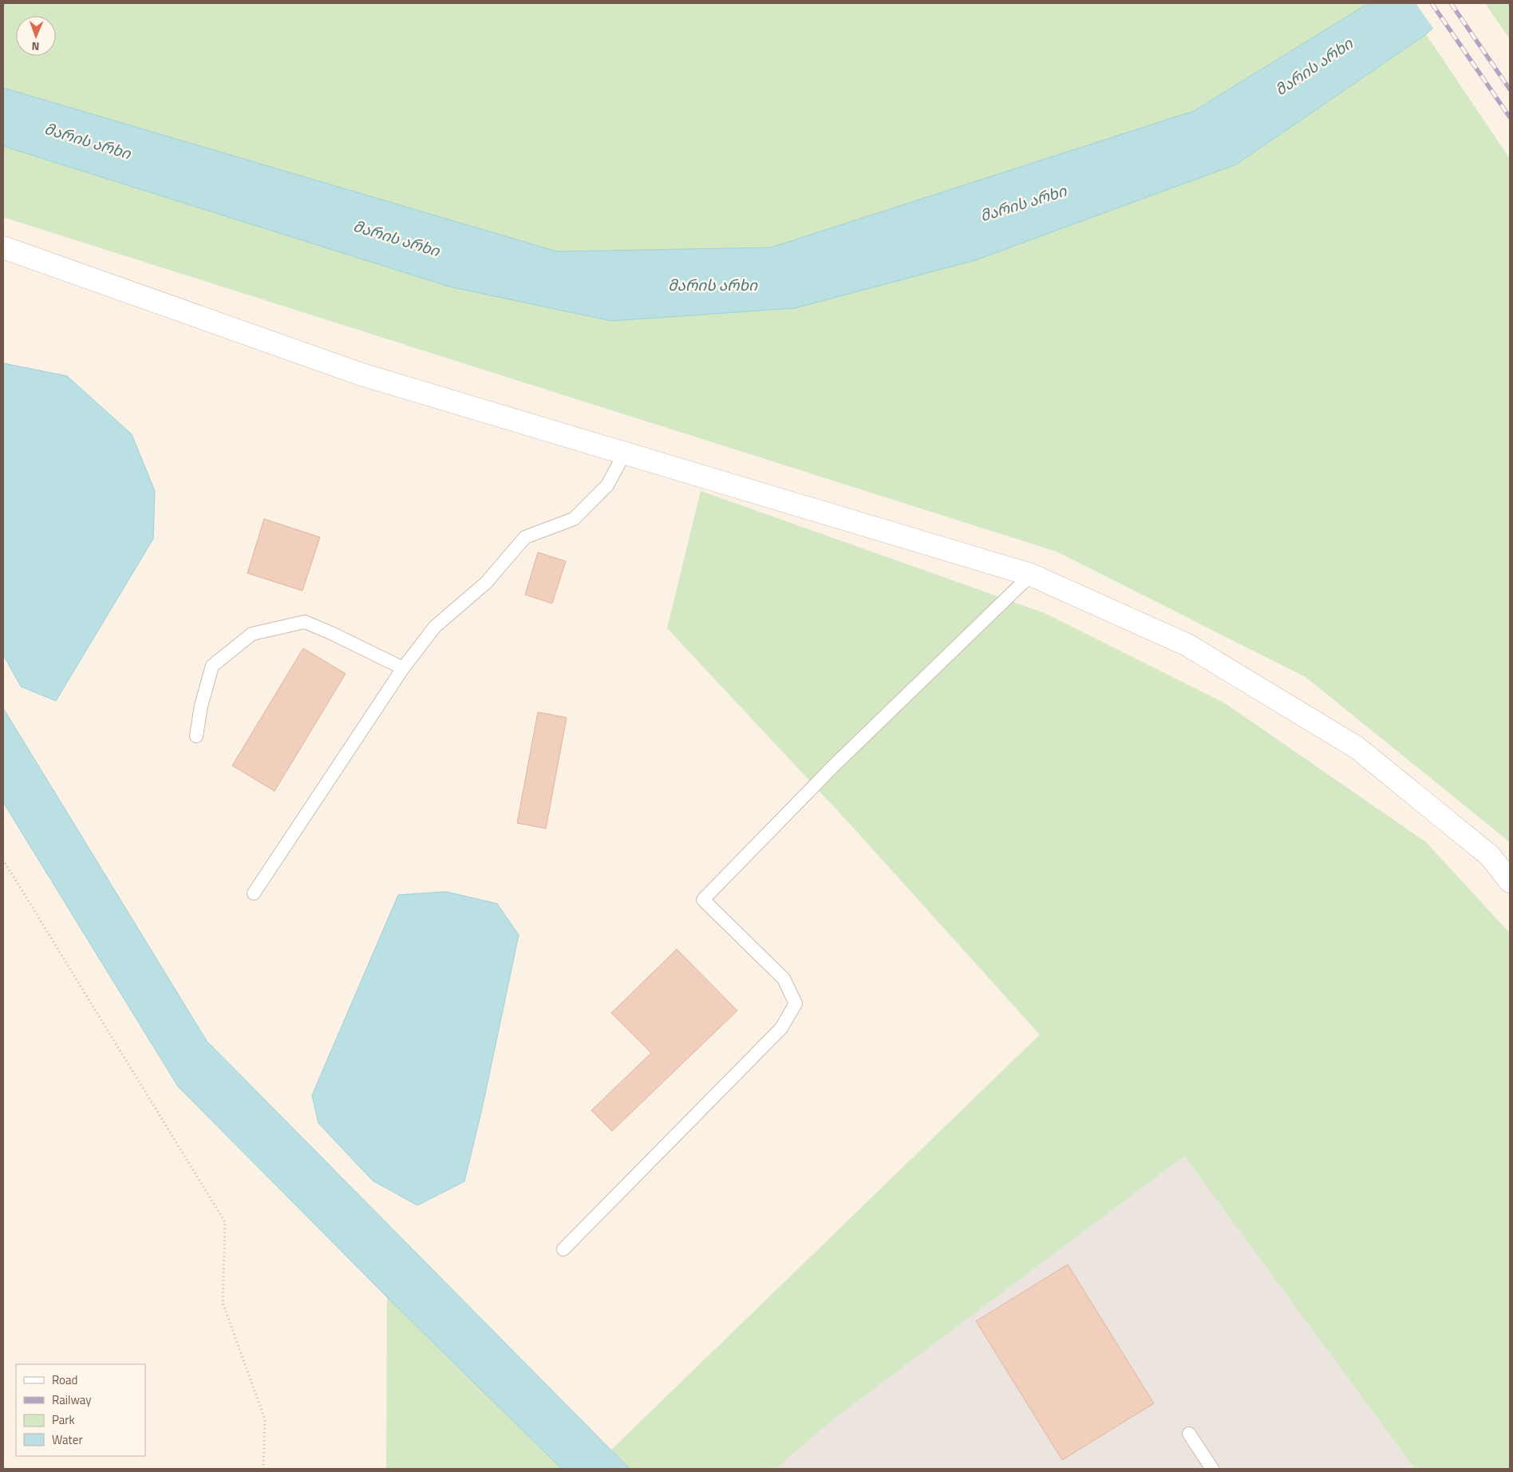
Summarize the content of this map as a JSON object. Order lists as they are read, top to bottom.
{
  "water": ["მარის არხი"],
  "legend": [
    "Road",
    "Railway",
    "Park",
    "Water"
  ],
  "north": "bottom"
}
